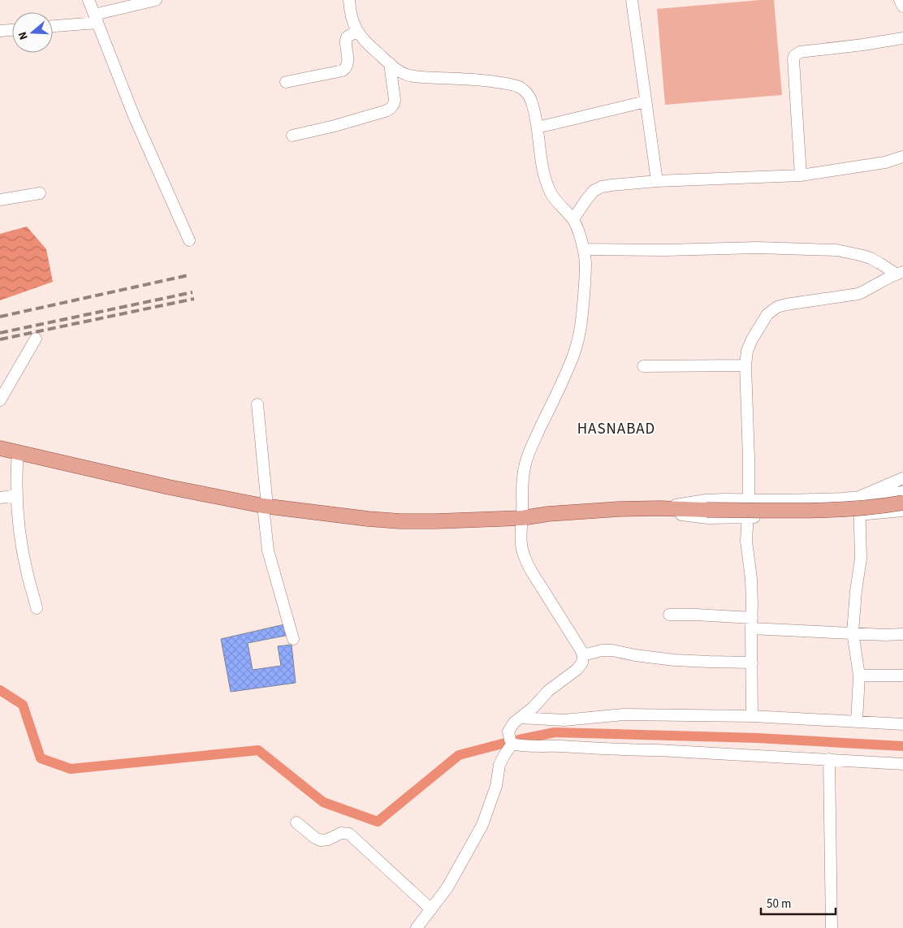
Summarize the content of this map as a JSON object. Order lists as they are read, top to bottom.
{
  "districts": ["HASNABAD"],
  "scale_bar": "50 m",
  "north": "left"
}
